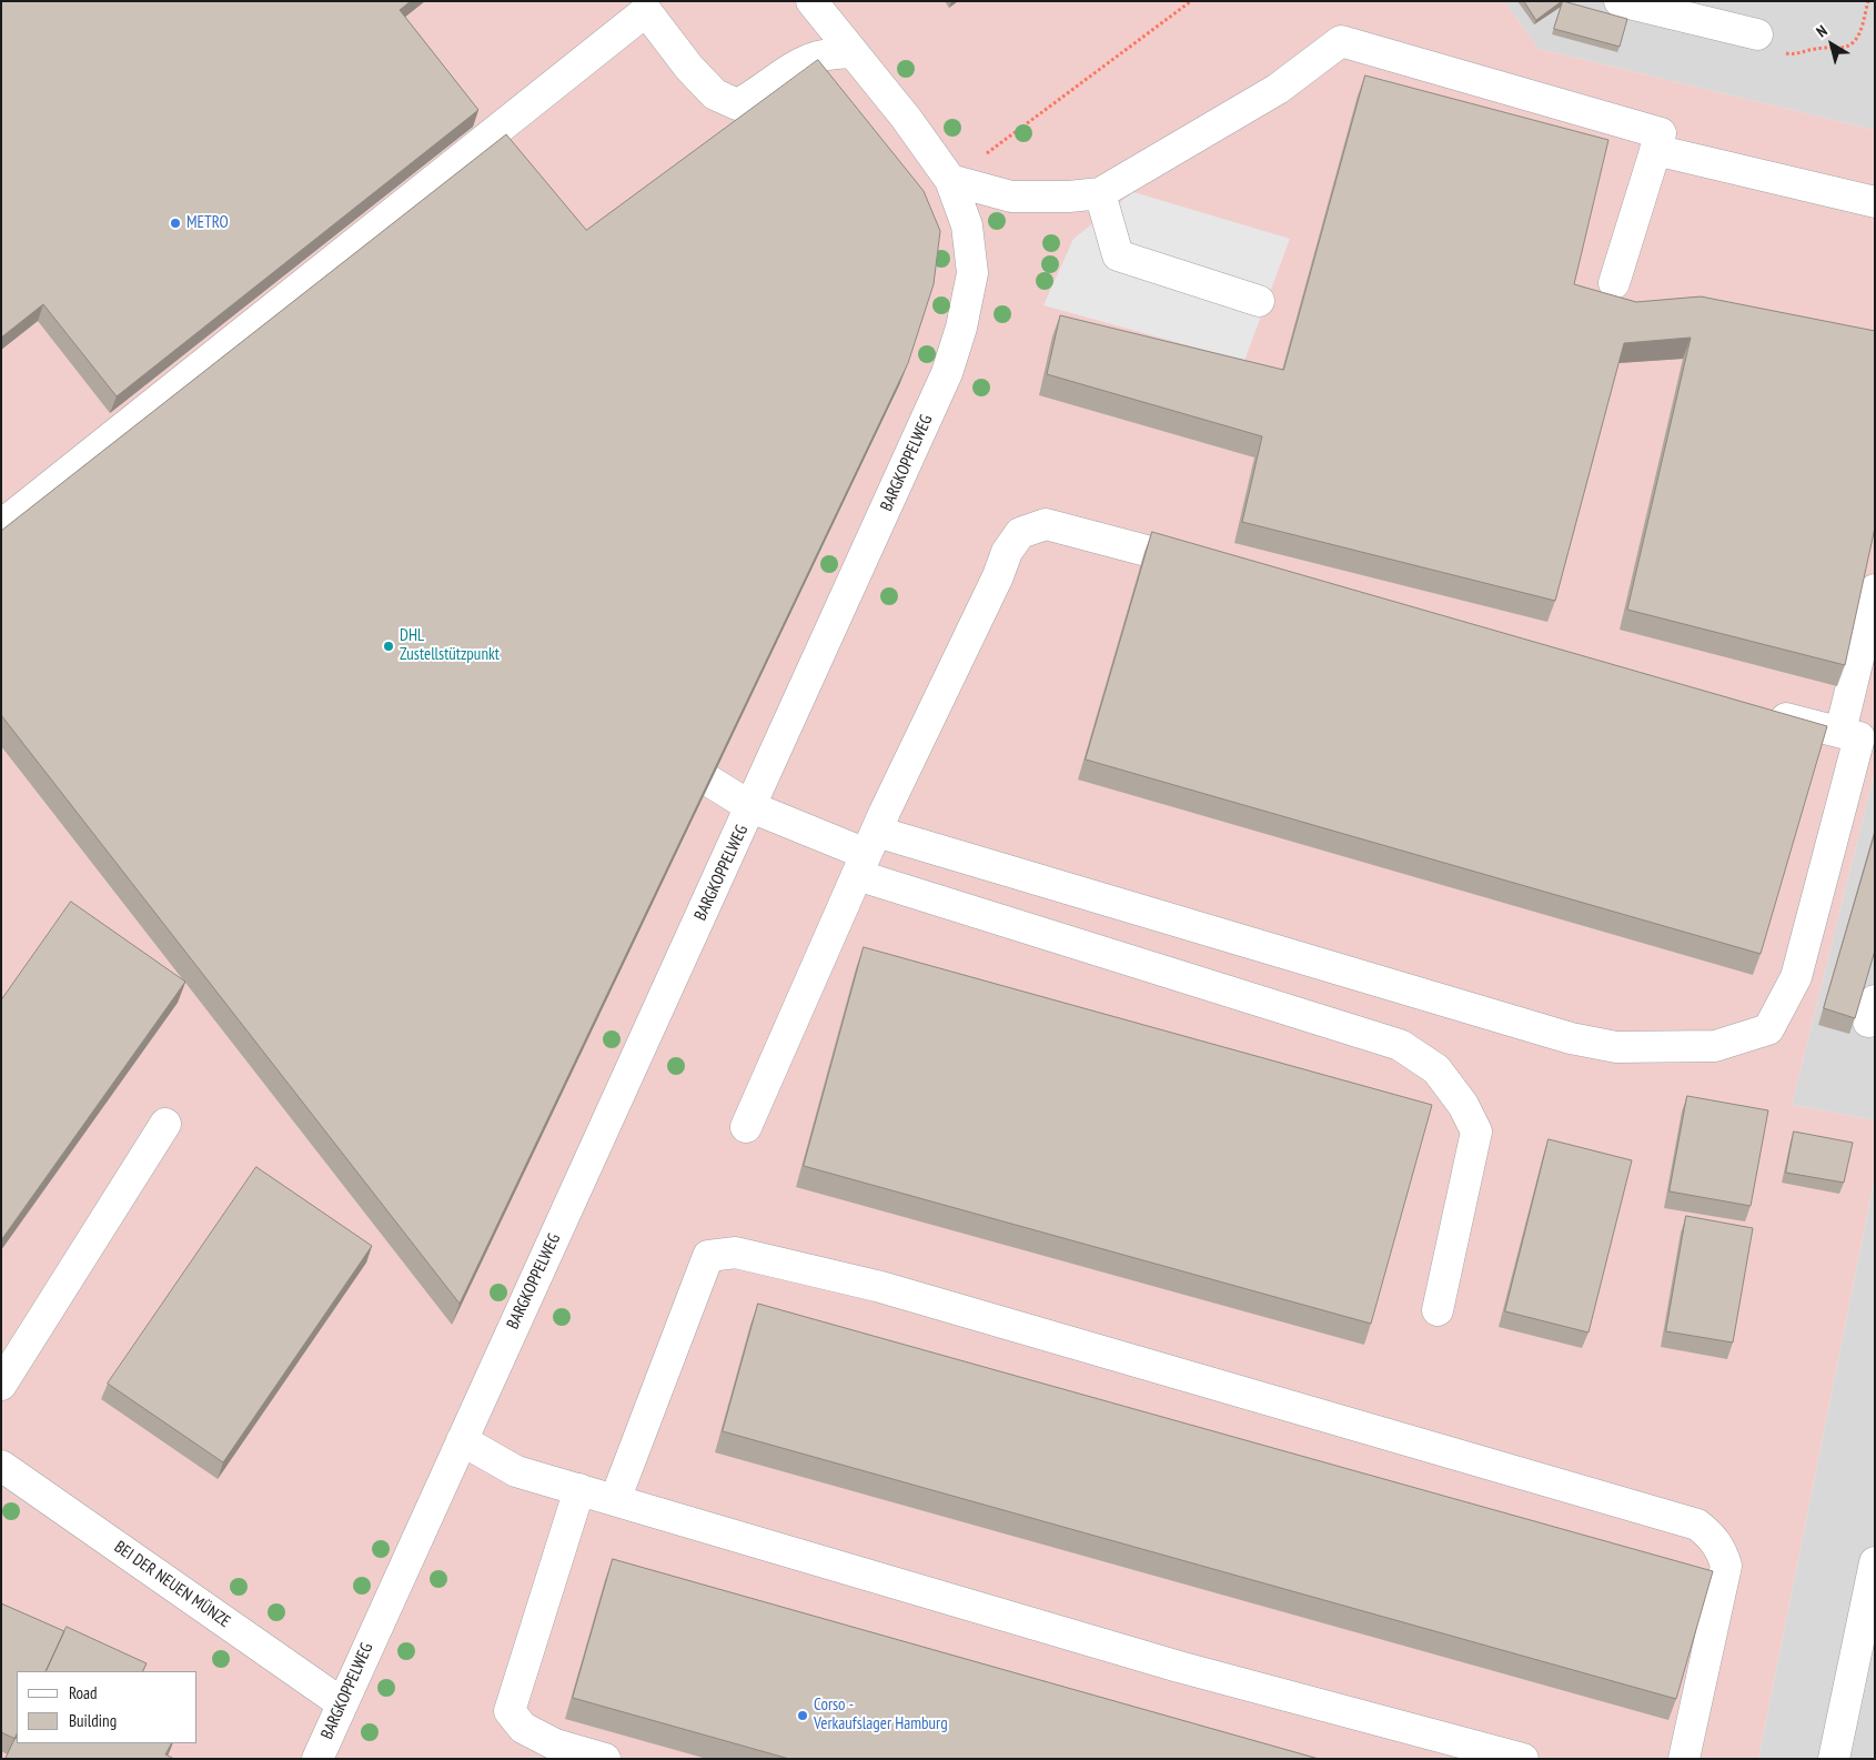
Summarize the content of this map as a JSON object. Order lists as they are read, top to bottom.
{
  "streets": {
    "street": ["BARGKOPPELWEG", "BEI DER NEUEN MÜNZE"]
  },
  "crossings": [
    ["BARGKOPPELWEG", "BEI DER NEUEN MÜNZE"]
  ],
  "places": ["METRO", "DHL Zustellstützpunkt", "Corso - Verkaufslager Hamburg"],
  "legend": ["Road", "Building"],
  "north": "top left"
}
